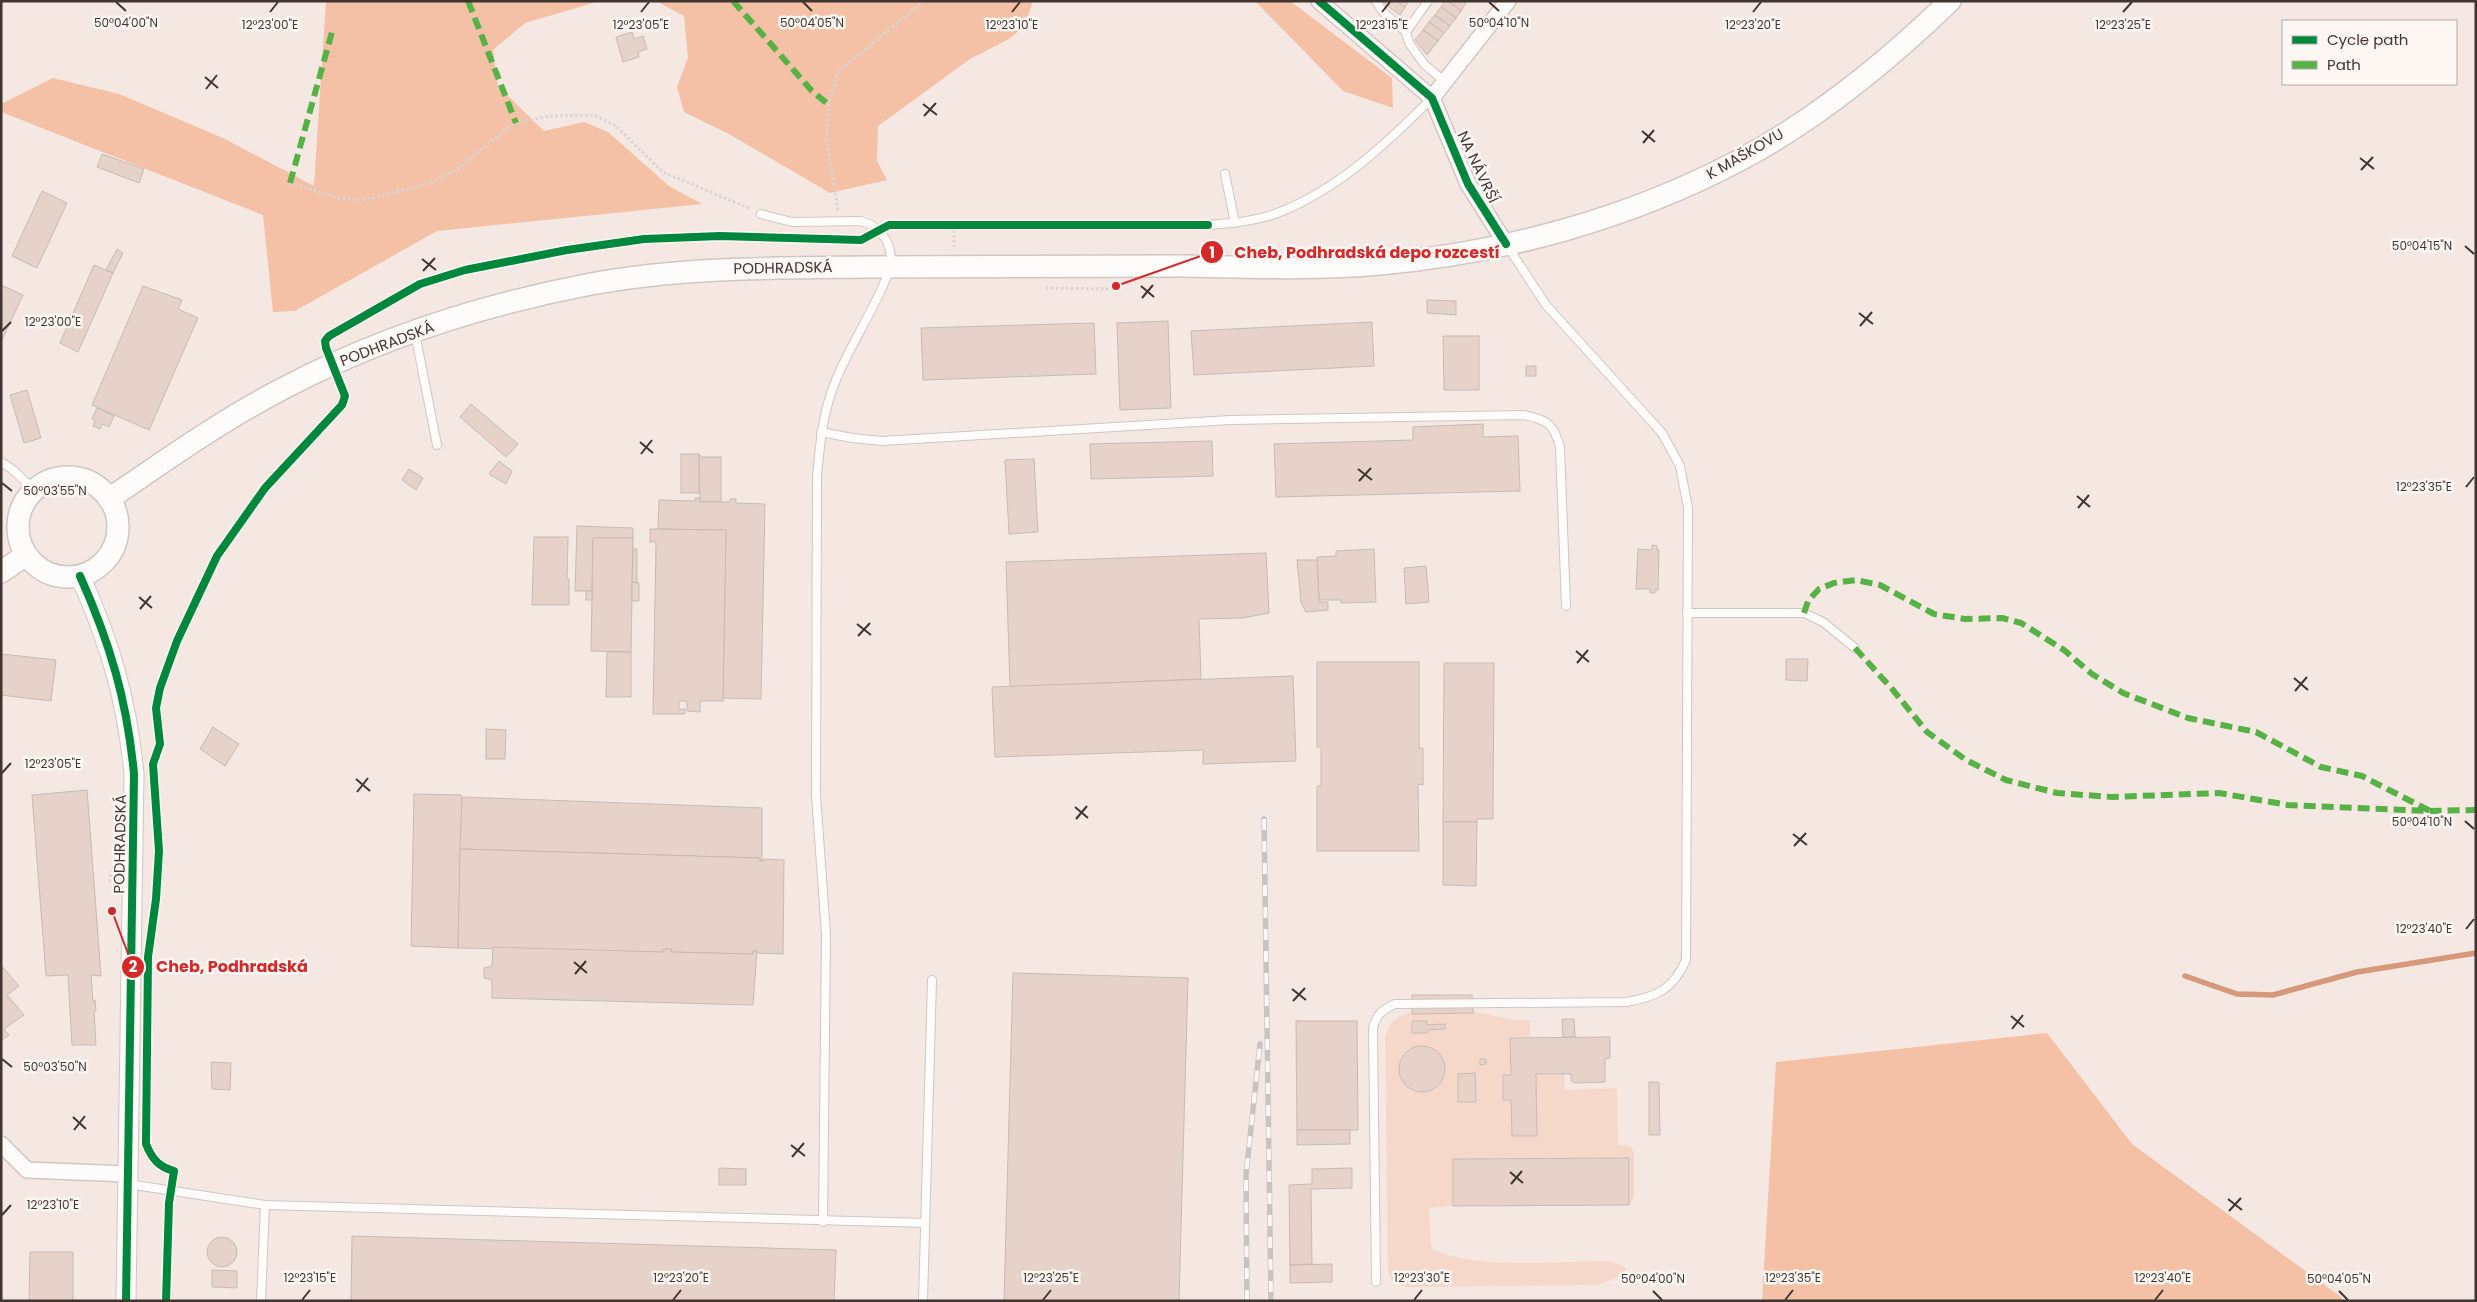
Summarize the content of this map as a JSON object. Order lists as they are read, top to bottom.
{
  "streets": {
    "main road": ["K MAŠKOVU", "PODHRADSKÁ"],
    "street": ["NA NÁVRŠÍ"]
  },
  "crossings": [
    ["K MAŠKOVU", "NA NÁVRŠÍ"],
    ["K MAŠKOVU", "PODHRADSKÁ"],
    ["NA NÁVRŠÍ", "PODHRADSKÁ"]
  ],
  "places": ["Cheb, Podhradská depo rozcestí", "Cheb, Podhradská"],
  "legend": ["Cycle path", "Path"],
  "coordinates": [
    "50°04'00\"N",
    "50°04'05\"N",
    "50°04'10\"N",
    "12°23'00\"E",
    "12°23'05\"E",
    "12°23'10\"E",
    "12°23'15\"E",
    "12°23'20\"E",
    "12°23'25\"E",
    "50°04'15\"N",
    "12°23'35\"E",
    "50°03'55\"N",
    "12°23'40\"E",
    "50°03'50\"N",
    "12°23'30\"E"
  ]
}
